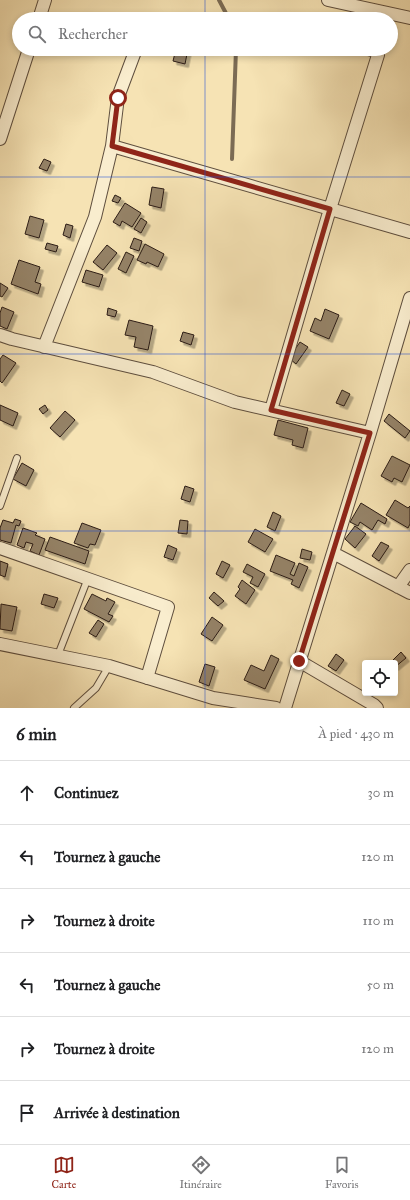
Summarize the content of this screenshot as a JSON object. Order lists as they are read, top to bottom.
{
  "page": {
    "search": "Rechercher",
    "heading": ["6 min", "À pied · 430 m"],
    "list": [
      ["Continuez", "30 m"],
      ["Tournez à gauche", "120 m"],
      ["Tournez à droite", "110 m"],
      ["Tournez à gauche", "50 m"],
      ["Tournez à droite", "120 m"],
      "Arrivée à destination"
    ],
    "nav": ["Carte", "Itinéraire", "Favoris"]
  }
}
